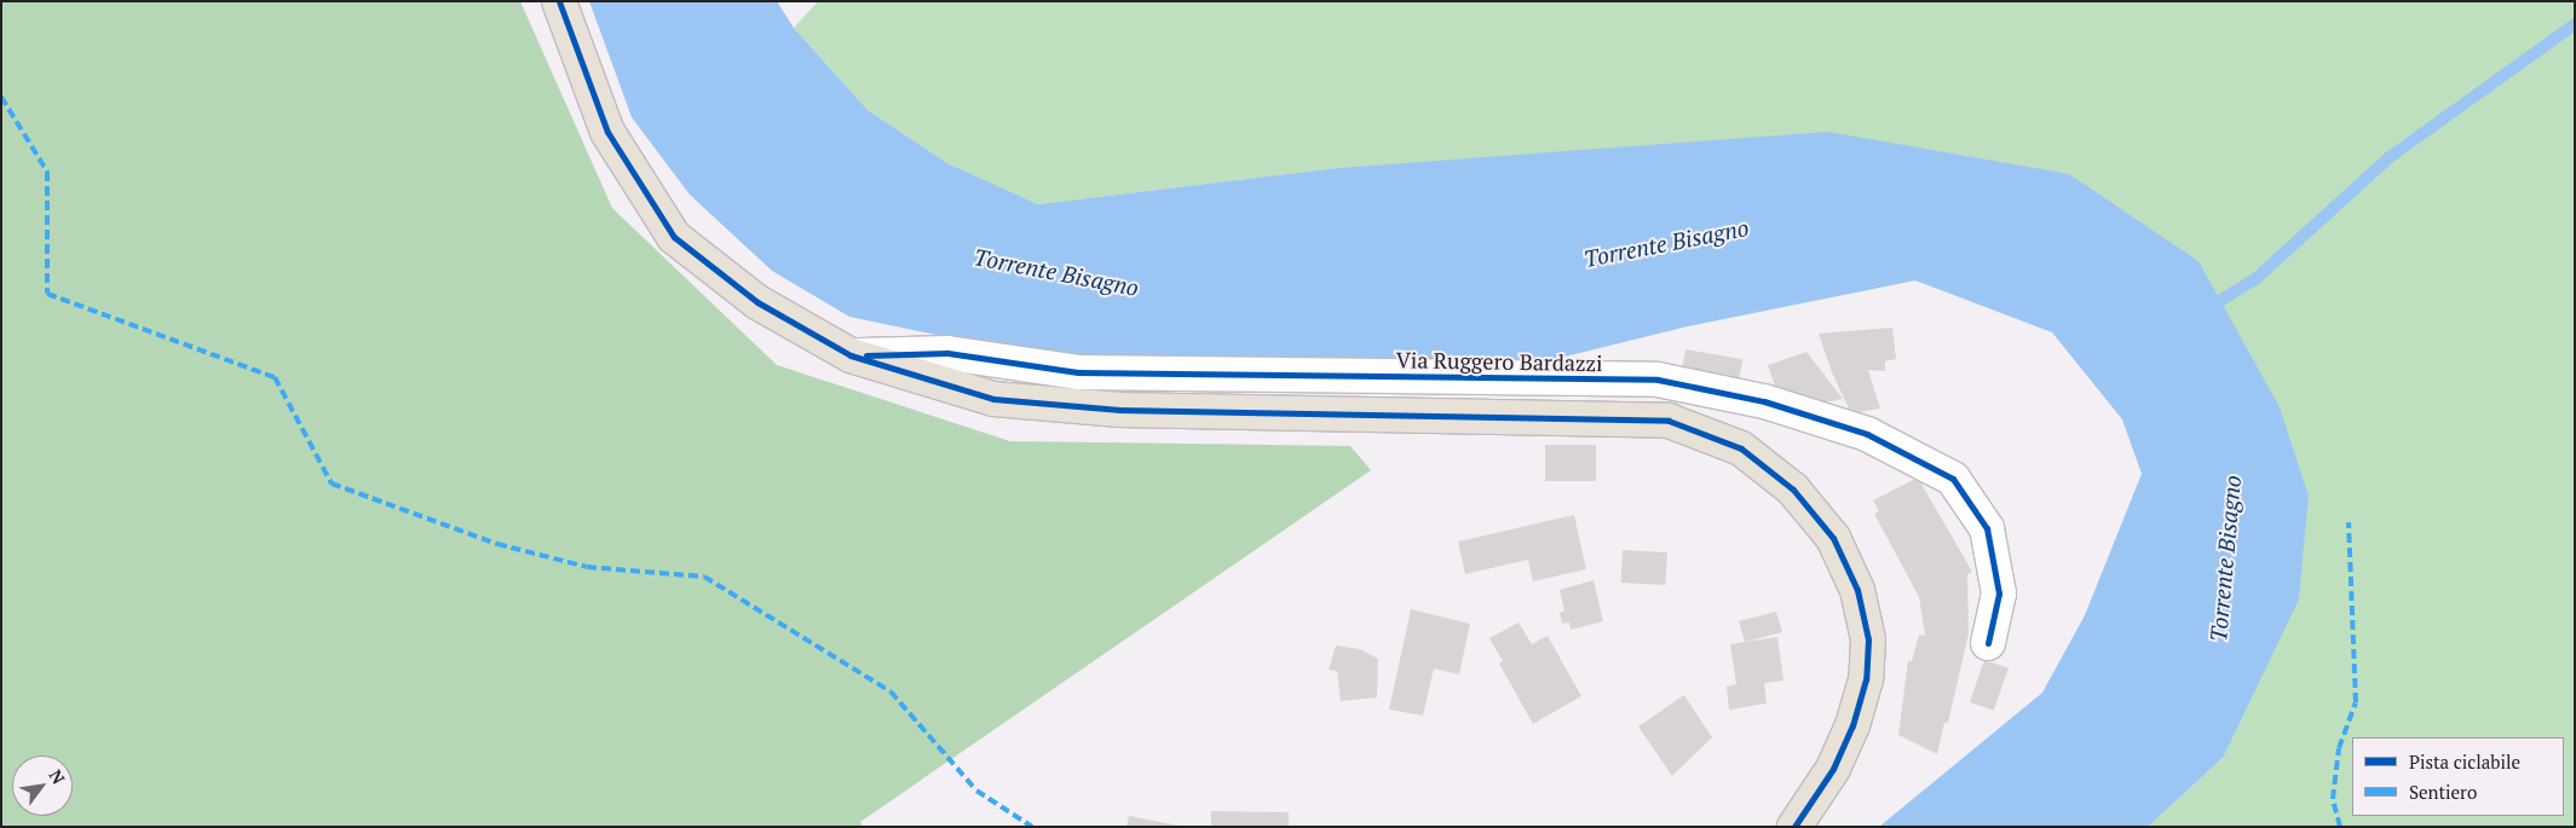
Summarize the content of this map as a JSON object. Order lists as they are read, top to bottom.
{
  "streets": {
    "street": ["Via Ruggero Bardazzi"]
  },
  "water": ["Torrente Bisagno"],
  "legend": ["Pista ciclabile", "Sentiero"],
  "north": "top right"
}
